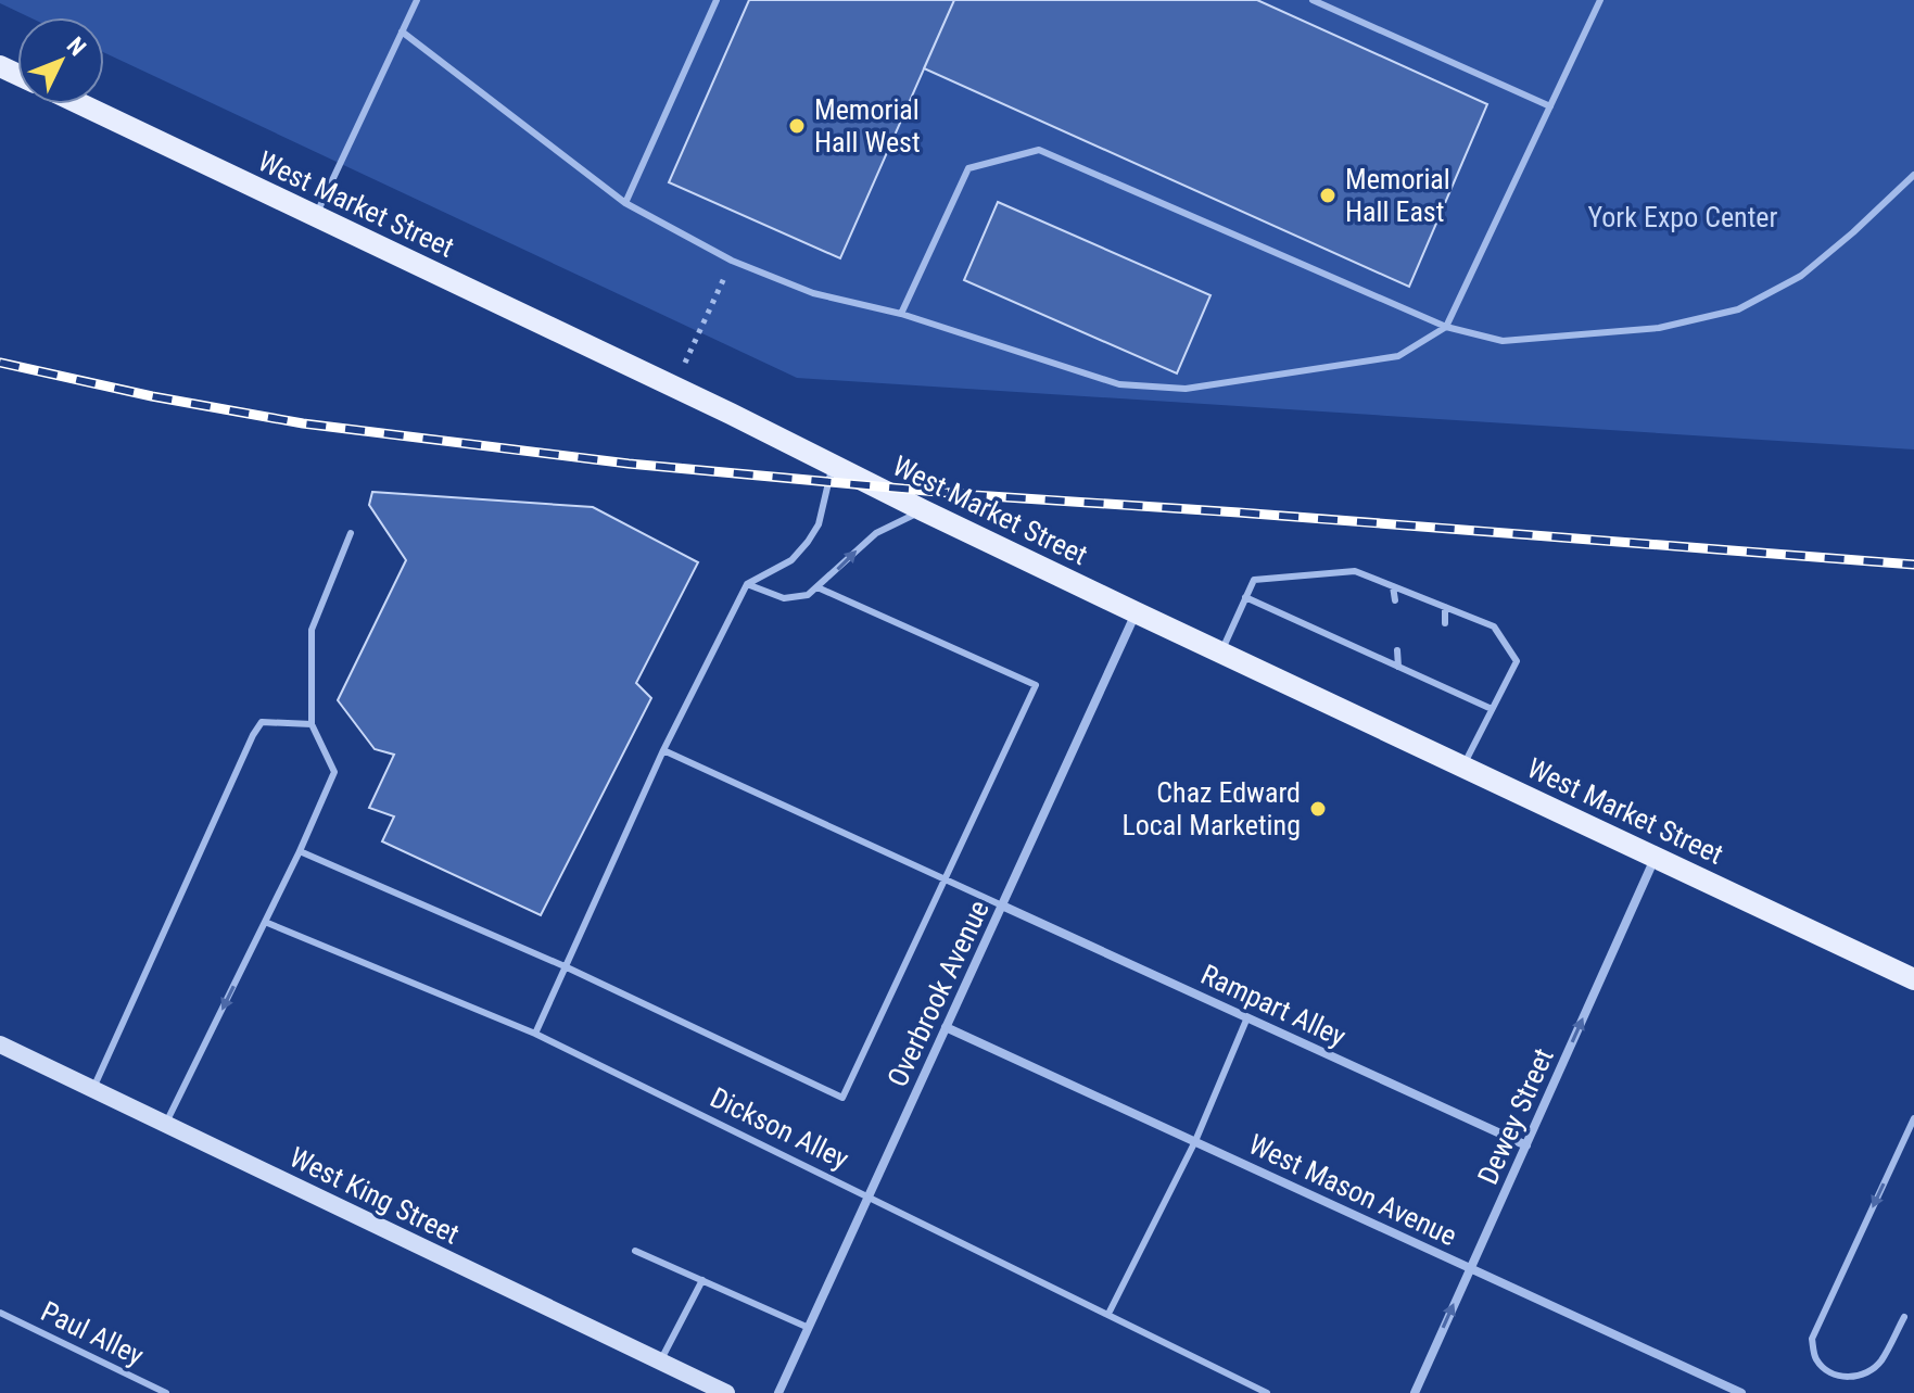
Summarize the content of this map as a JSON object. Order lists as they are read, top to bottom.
{
  "streets": {
    "main road": ["West Market Street"],
    "street": [
      "Overbrook Avenue",
      "Rampart Alley",
      "Dewey Street",
      "West Mason Avenue",
      "West King Street"
    ],
    "lane": ["Dickson Alley", "Paul Alley"]
  },
  "crossings": [
    ["West Market Street", "Overbrook Avenue"],
    ["West Market Street", "Dewey Street"],
    ["Overbrook Avenue", "Rampart Alley"],
    ["Overbrook Avenue", "Dickson Alley"],
    ["Overbrook Avenue", "West Mason Avenue"],
    ["Rampart Alley", "Dewey Street"],
    ["Dewey Street", "West Mason Avenue"]
  ],
  "one_way": ["Dewey Street"],
  "parks": ["York Expo Center"],
  "places": ["Memorial Hall West", "Memorial Hall East", "Chaz Edward Local Marketing"],
  "north": "top right"
}
